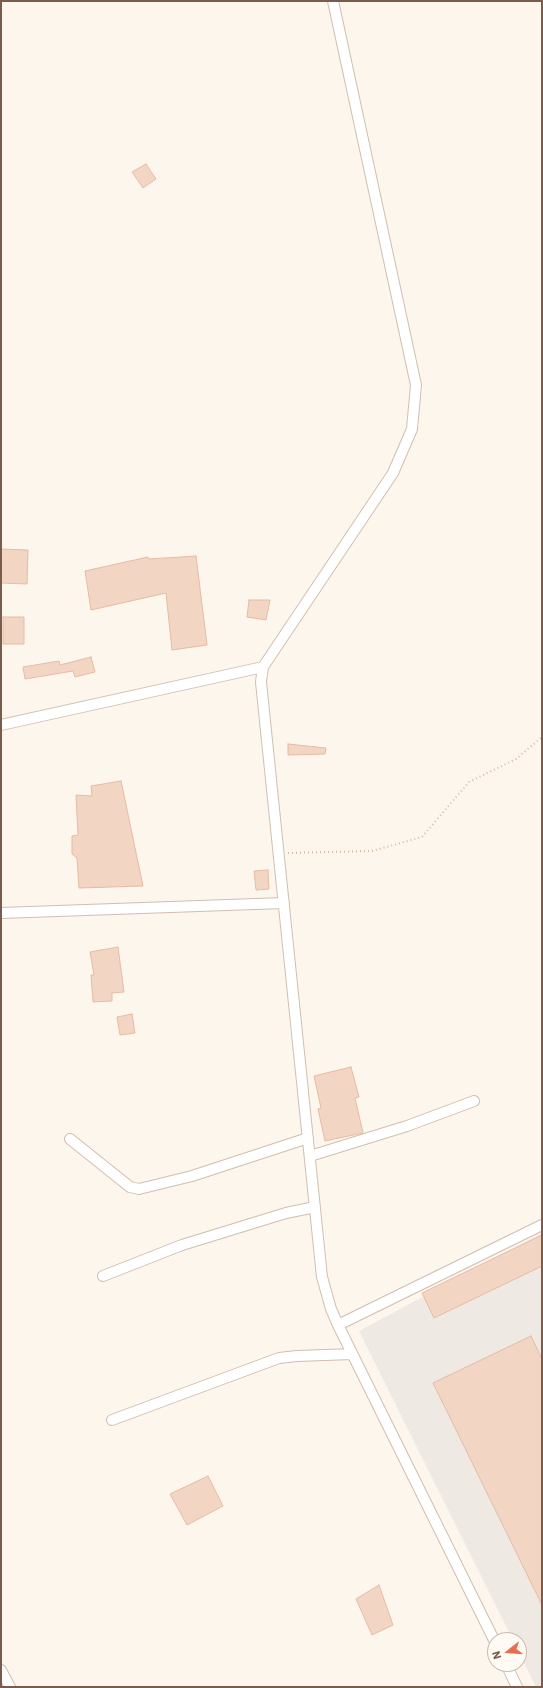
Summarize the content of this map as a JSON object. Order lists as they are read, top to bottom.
{
  "north": "left"
}
